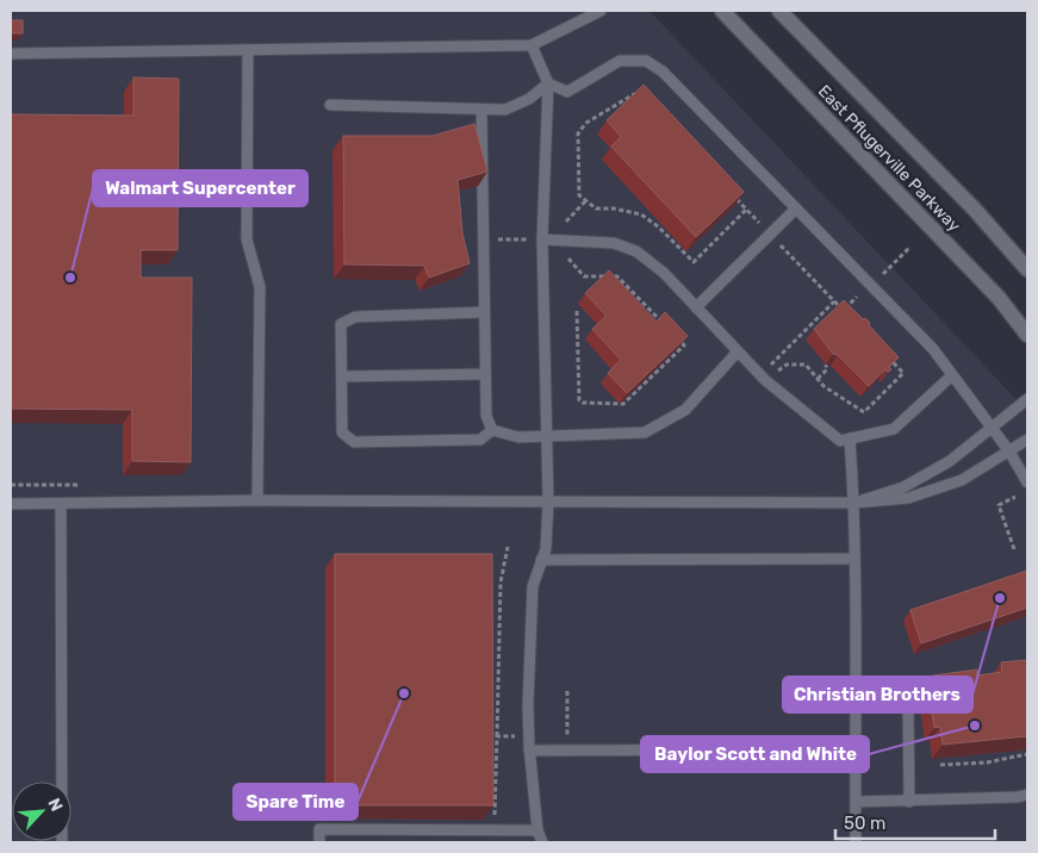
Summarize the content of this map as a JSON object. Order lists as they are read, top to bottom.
{
  "streets": {
    "main road": ["East Pflugerville Parkway"]
  },
  "places": [
    "Walmart Supercenter",
    "Christian Brothers",
    "Spare Time",
    "Baylor Scott and White"
  ],
  "scale_bar": "50 m",
  "north": "top right"
}
